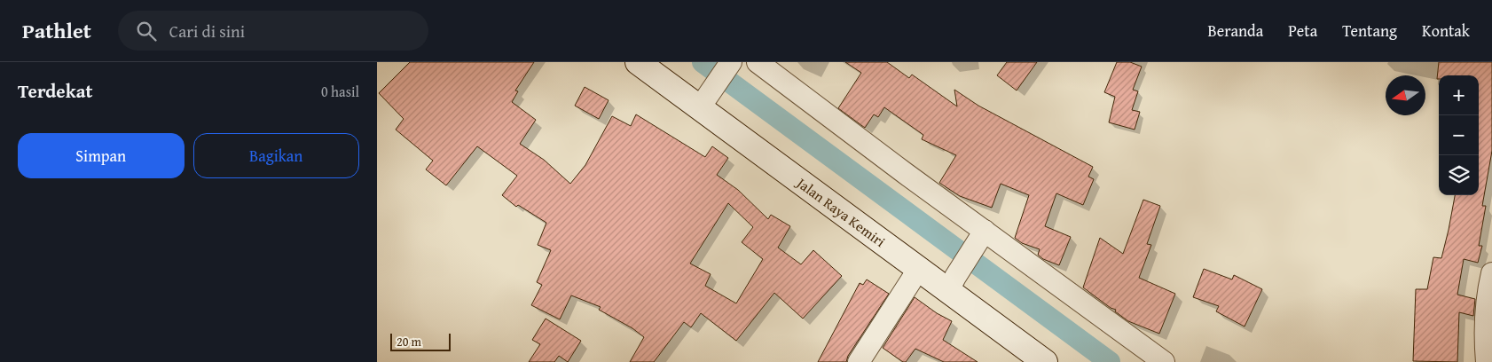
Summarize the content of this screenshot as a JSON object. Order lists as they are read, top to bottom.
{
  "streets": {
    "main road": ["Jalan Raya Kemiri"]
  },
  "scale_bar": "20 m",
  "north": "left",
  "page": {
    "header": "Pathlet",
    "search": "Cari di sini",
    "nav": [
      "Beranda",
      "Peta",
      "Tentang",
      "Kontak"
    ],
    "heading": ["Terdekat", "0 hasil"],
    "map_buttons": ["+", "−"],
    "buttons": ["Simpan", "Bagikan"],
    "scale": "20 m"
  }
}
